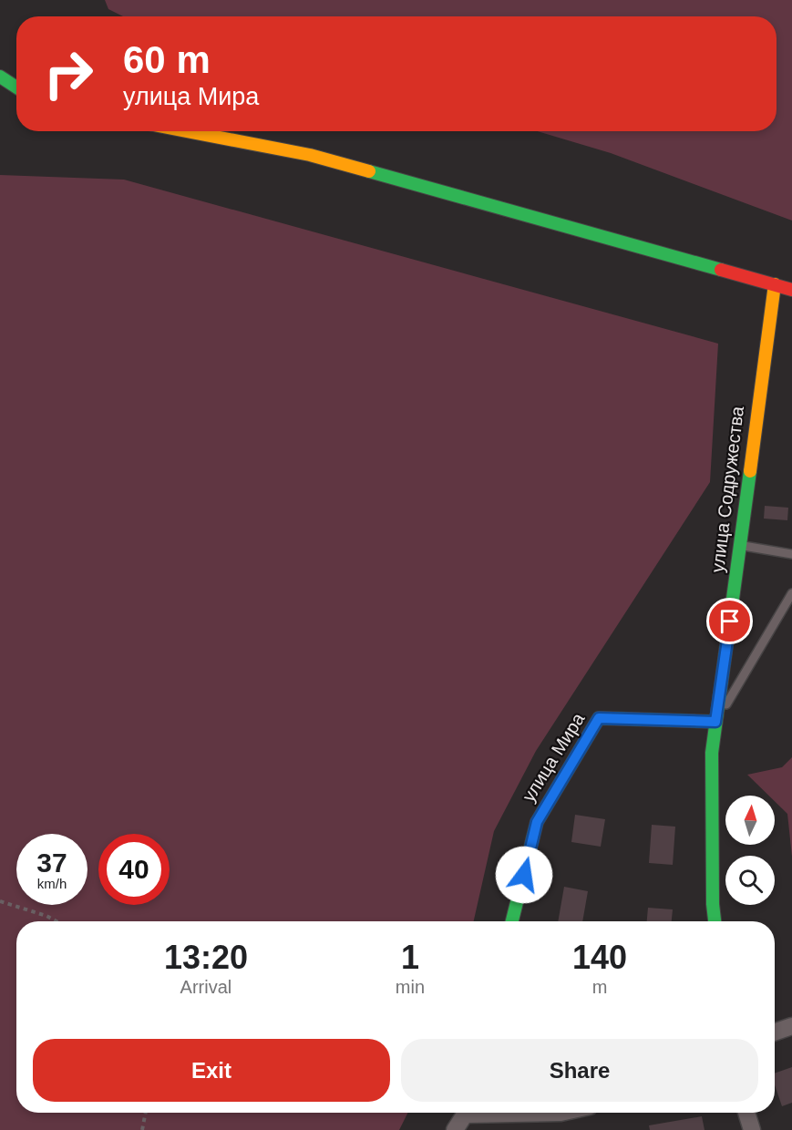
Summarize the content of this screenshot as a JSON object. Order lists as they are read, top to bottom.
{
  "streets": {
    "street": ["улица Содружества", "улица Мира"]
  },
  "crossings": [
    ["улица Содружества", "улица Мира"]
  ],
  "north": "top",
  "page": {
    "turn": ["60 m", "улица Мира"],
    "speed": "37 km/h",
    "limit": "40",
    "eta": [
      "13:20",
      "Arrival",
      "1",
      "min",
      "140",
      "m"
    ],
    "buttons": ["Exit", "Share"]
  }
}
